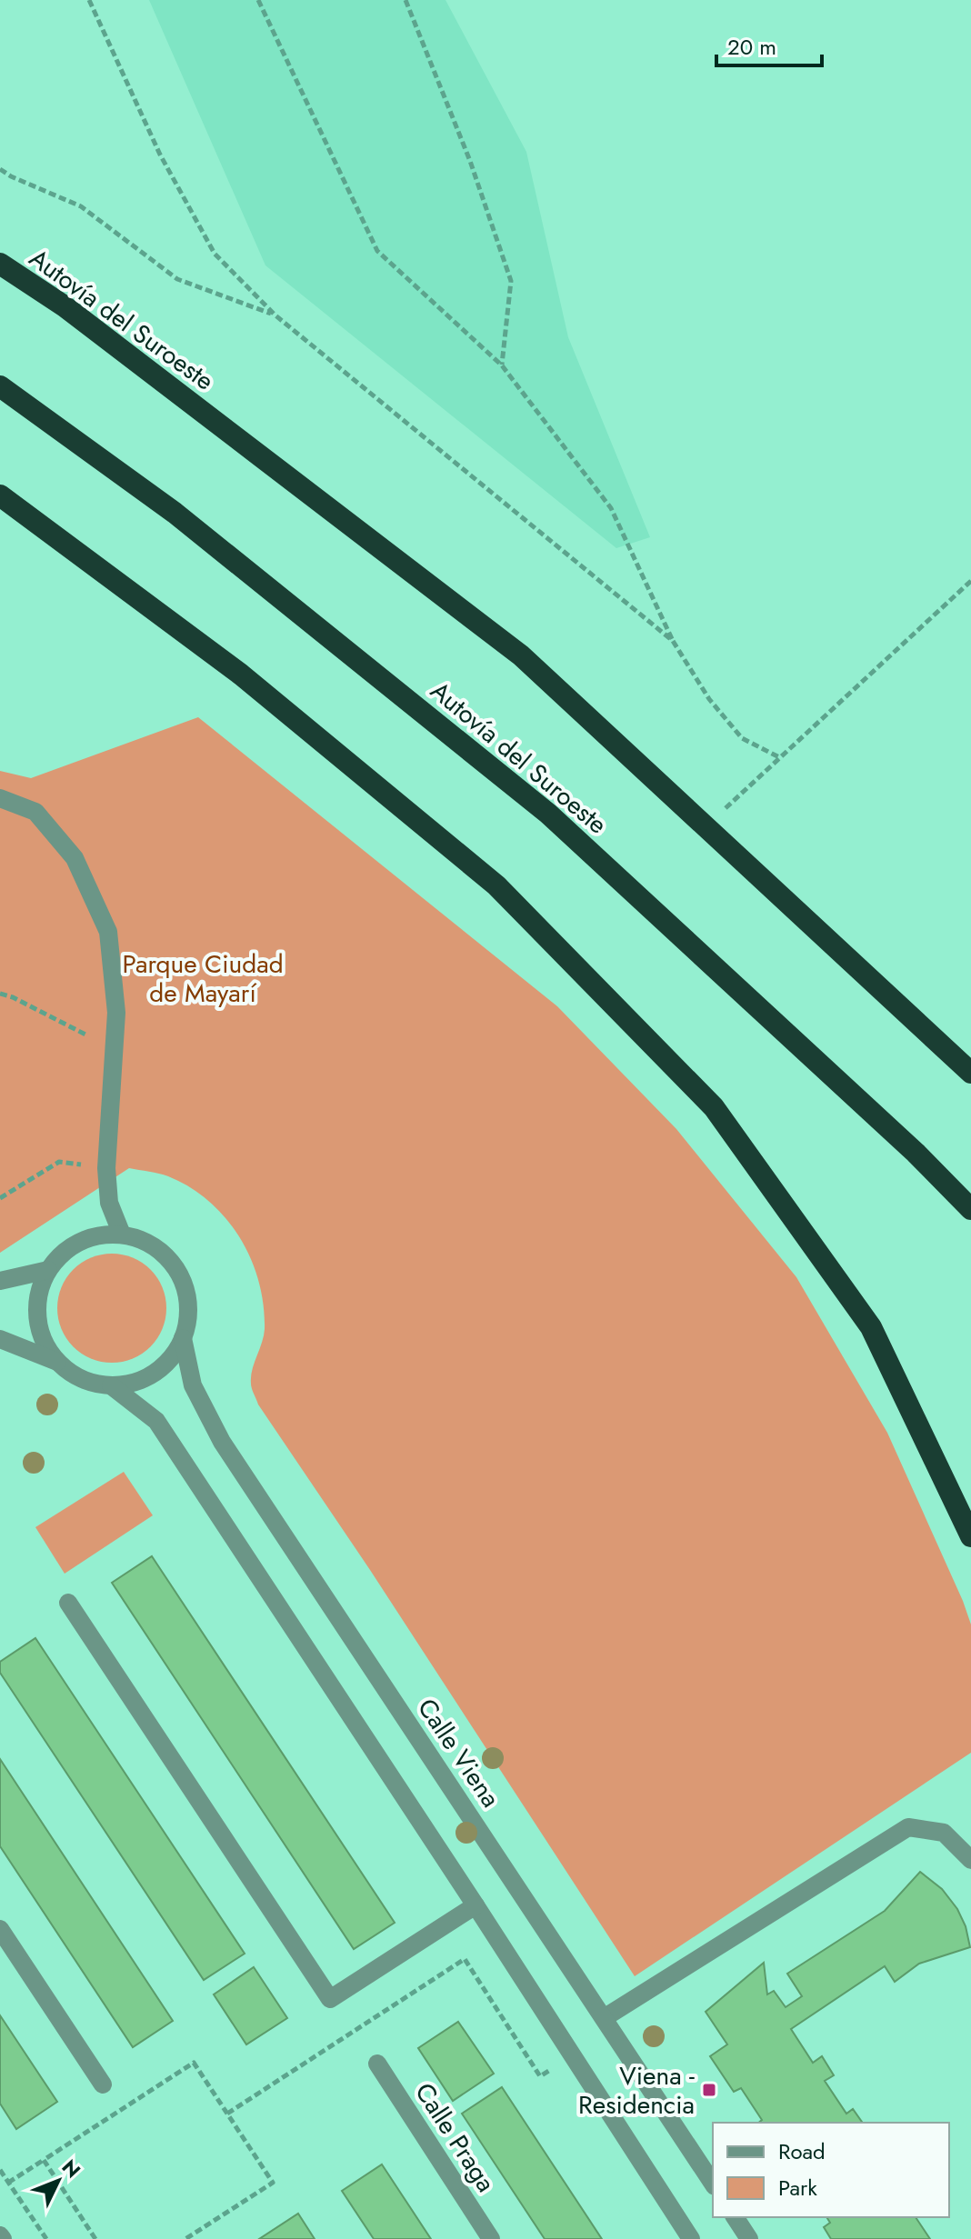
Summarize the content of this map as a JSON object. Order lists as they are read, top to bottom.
{
  "streets": {
    "highway": ["Autovía del Suroeste"],
    "street": ["Calle Viena", "Calle Praga"]
  },
  "parks": ["Parque Ciudad de Mayarí"],
  "places": {
    "transit": ["Viena - Residencia"]
  },
  "legend": ["Road", "Park"],
  "scale_bar": "20 m",
  "north": "top right"
}
